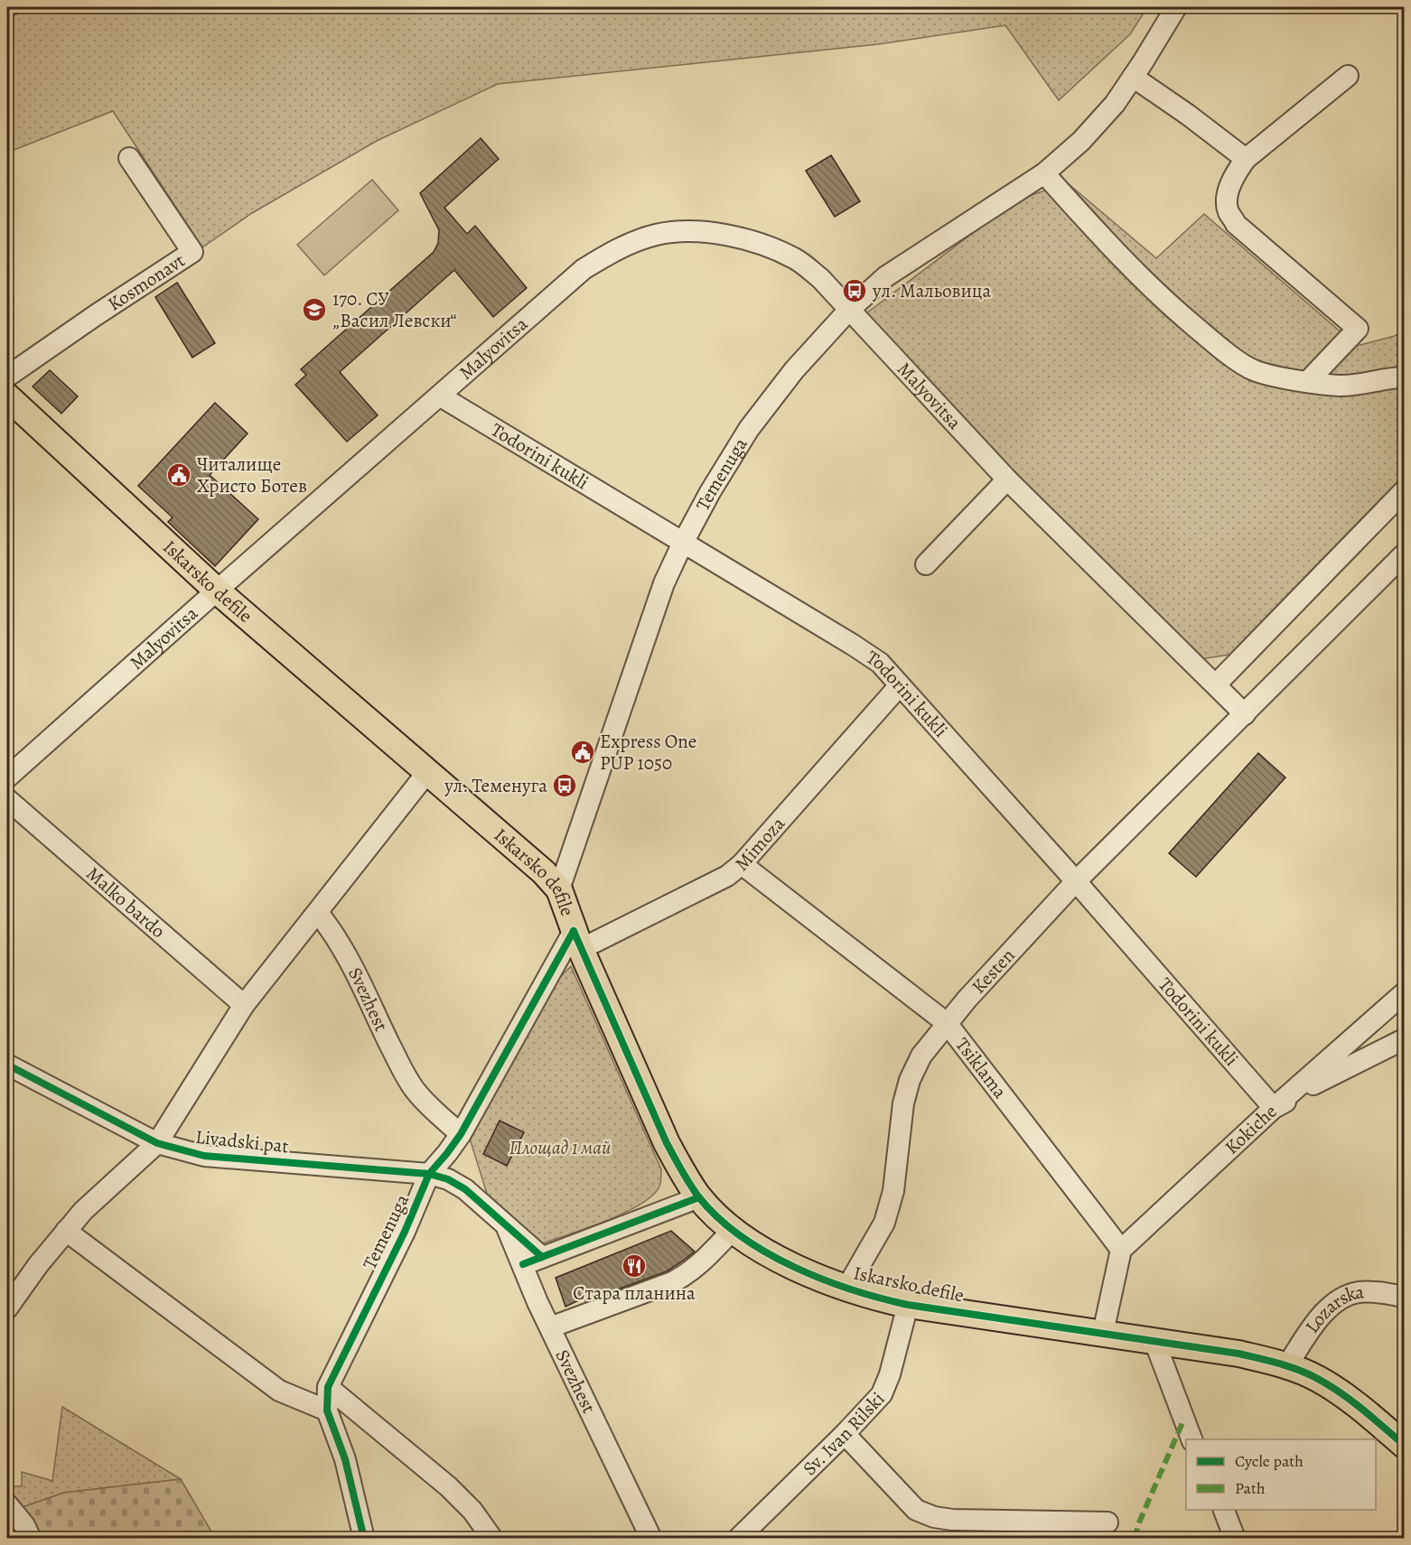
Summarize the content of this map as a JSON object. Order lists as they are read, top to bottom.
{
  "streets": {
    "main road": ["Iskarsko defile"],
    "street": [
      "Kosmonavt",
      "Malyovitsa",
      "Todorini kukli",
      "Temenuga",
      "Mimoza",
      "Malko bardo",
      "Kesten",
      "Svezhest",
      "Tsiklama",
      "Kokiche",
      "Livadski pat",
      "Lozarska",
      "Sv. Ivan Rilski"
    ]
  },
  "crossings": [
    ["Malyovitsa", "Todorini kukli"],
    ["Malyovitsa", "Temenuga"],
    ["Malyovitsa", "Iskarsko defile"],
    ["Malyovitsa", "Kesten"],
    ["Todorini kukli", "Temenuga"],
    ["Todorini kukli", "Mimoza"],
    ["Todorini kukli", "Kesten"],
    ["Todorini kukli", "Kokiche"],
    ["Temenuga", "Iskarsko defile"],
    ["Temenuga", "Mimoza"],
    ["Temenuga", "Svezhest"],
    ["Temenuga", "Livadski pat"],
    ["Iskarsko defile", "Mimoza"],
    ["Iskarsko defile", "Kesten"],
    ["Iskarsko defile", "Lozarska"],
    ["Iskarsko defile", "Sv. Ivan Rilski"],
    ["Mimoza", "Tsiklama"],
    ["Kesten", "Tsiklama"],
    ["Svezhest", "Livadski pat"],
    ["Tsiklama", "Kokiche"]
  ],
  "parks": ["Площад 1 май"],
  "places": {
    "bus stop": ["ул. Мальовица", "ул. Теменуга"],
    "school or university": ["170. СУ „Васил Левски“"],
    "public building": ["Читалище Христо Ботев", "Express One PUP 1050"],
    "restaurant": ["Стара планина"]
  },
  "legend": ["Cycle path", "Path"]
}
